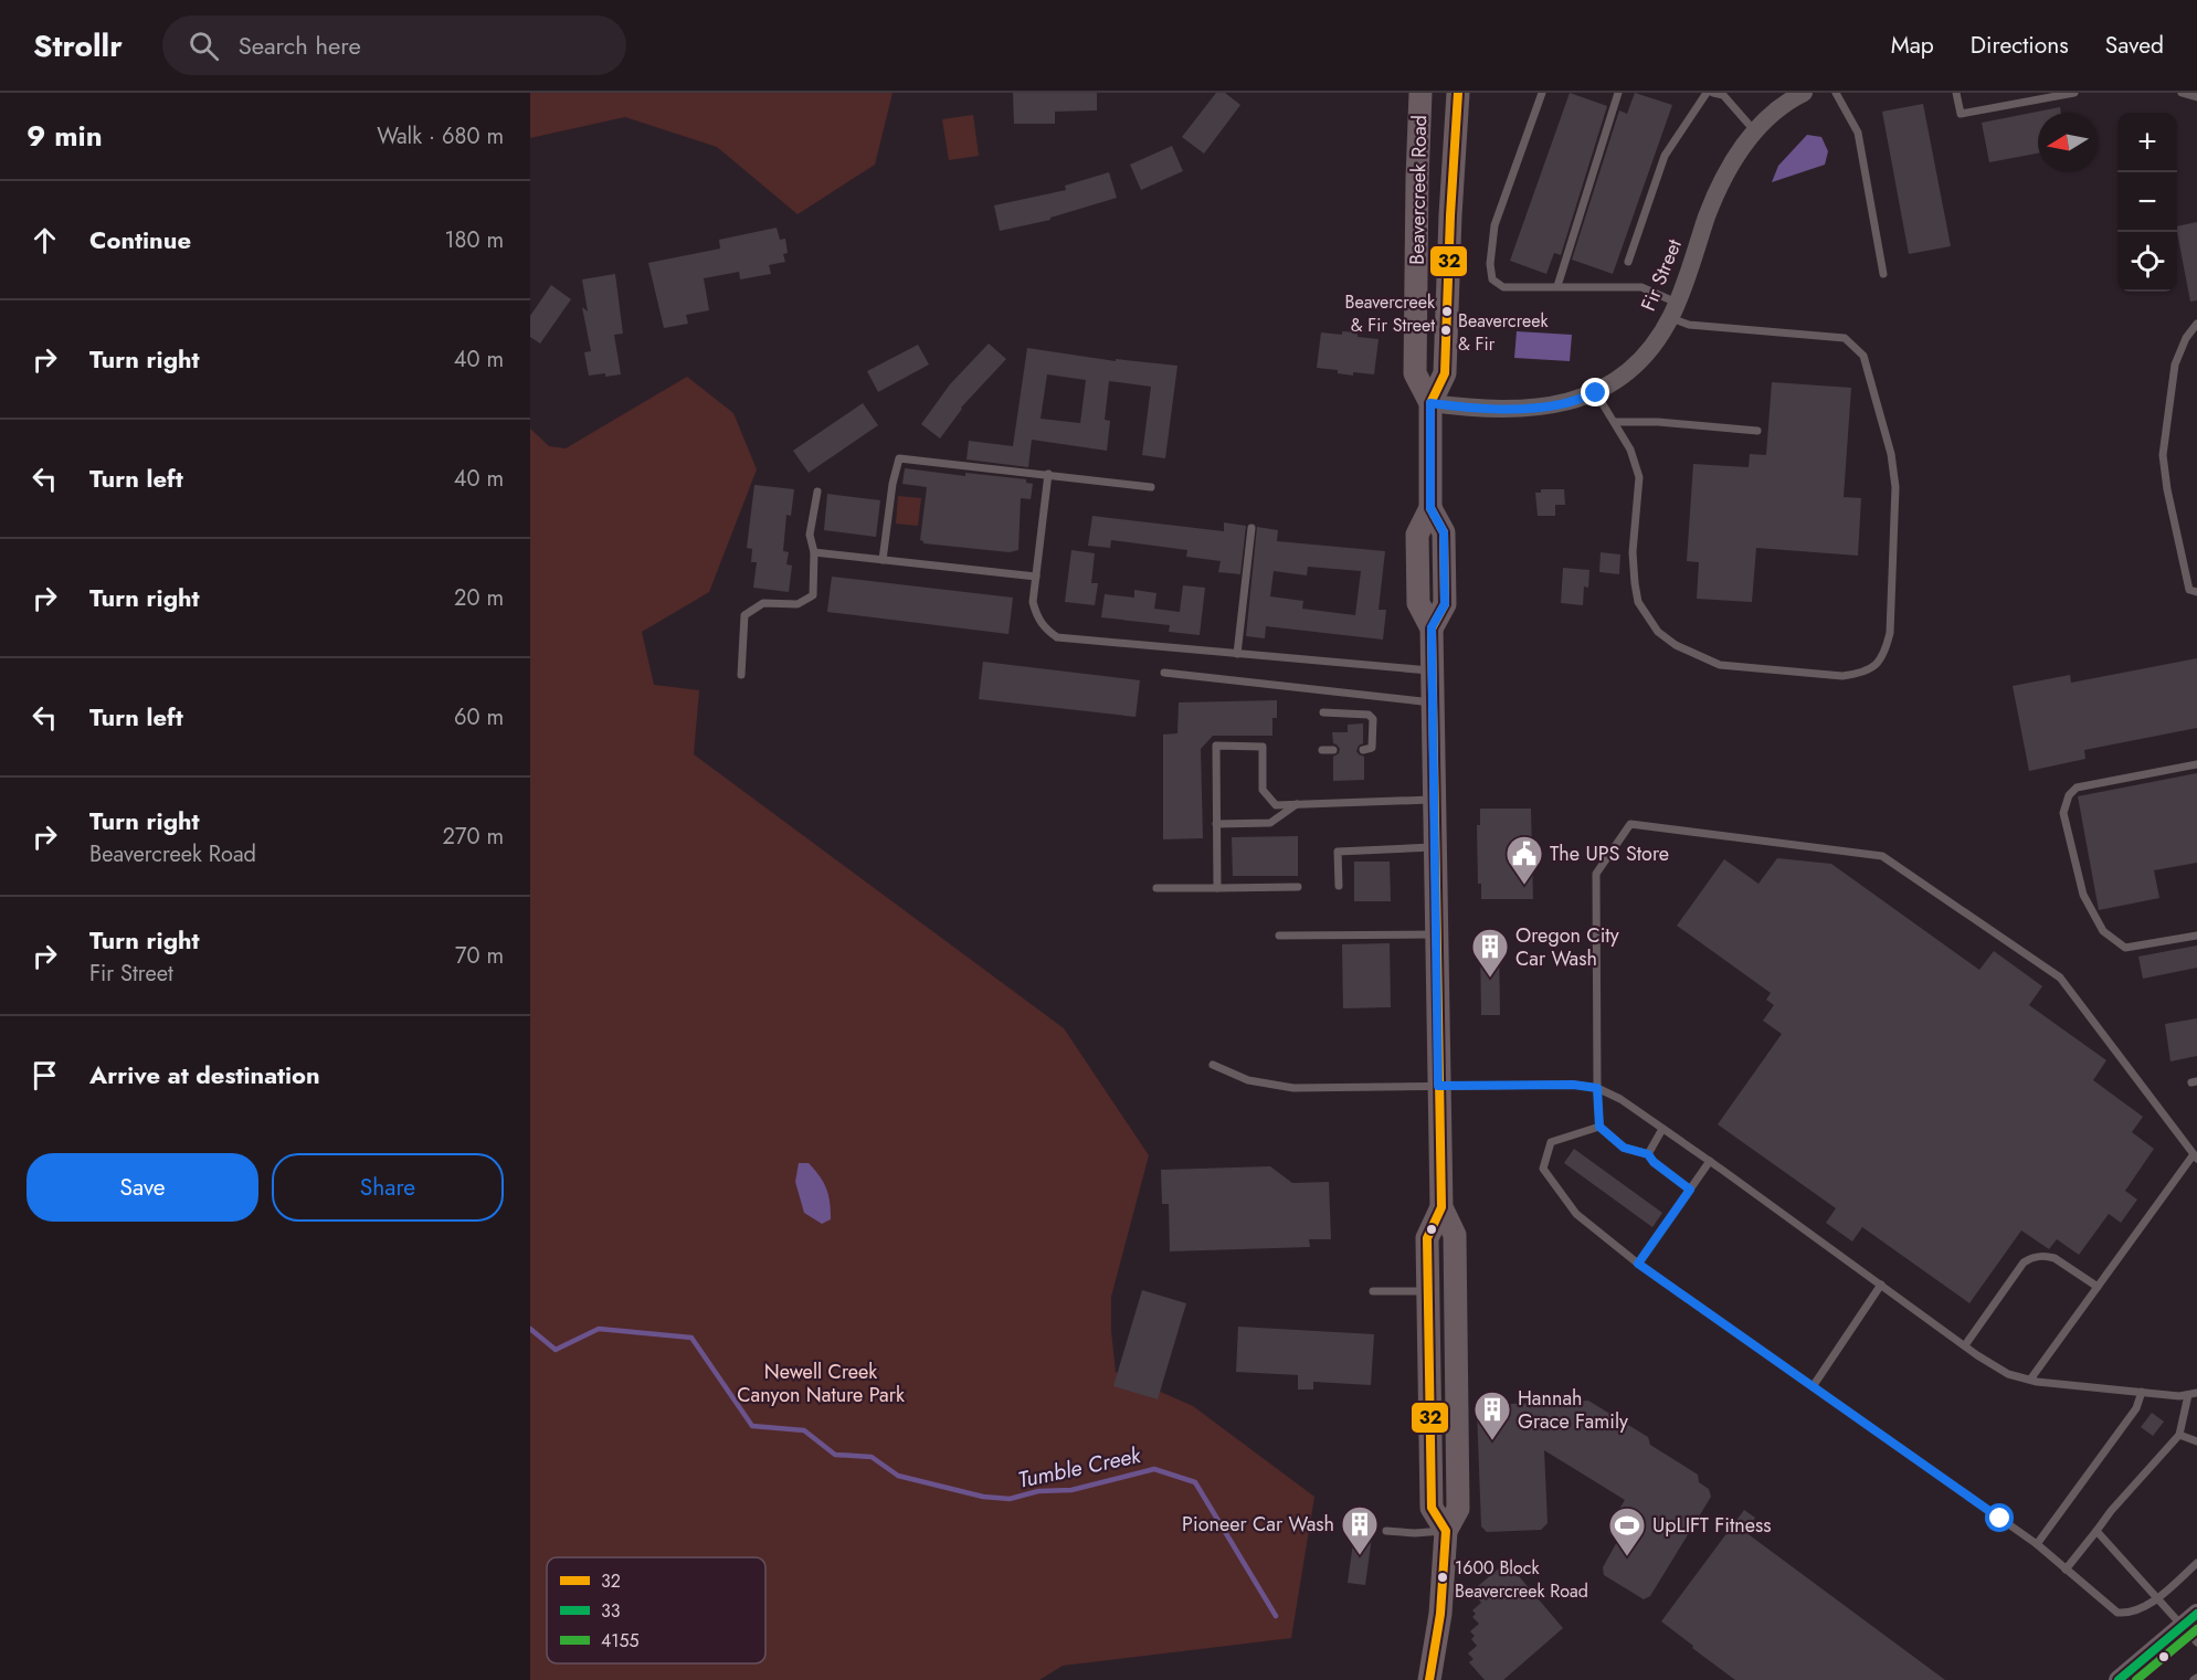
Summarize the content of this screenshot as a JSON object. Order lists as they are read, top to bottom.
{
  "streets": {
    "main road": ["Beavercreek Road"],
    "street": ["Fir Street"]
  },
  "crossings": [
    ["Beavercreek Road", "Fir Street"]
  ],
  "water": ["Tumble Creek"],
  "parks": ["Newell Creek Canyon Nature Park"],
  "places": {
    "other": ["Beavercreek & Fir Street", "Beavercreek & Fir", "1600 Block Beavercreek Road"],
    "public building": ["The UPS Store"],
    "building": ["Oregon City Car Wash", "Hannah Grace Family", "Pioneer Car Wash"],
    "sports": ["UpLIFT Fitness"]
  },
  "lines": ["transit line 32", "transit line 33", "transit line 4155"],
  "legend": ["32", "33", "4155"],
  "north": "left",
  "page": {
    "header": "Strollr",
    "search": "Search here",
    "nav": ["Map", "Directions", "Saved"],
    "heading": ["9 min", "Walk · 680 m"],
    "map_buttons": ["+", "−"],
    "list": [
      ["Continue", "180 m"],
      ["Turn right", "40 m"],
      ["Turn left", "40 m"],
      ["Turn right", "20 m"],
      ["Turn left", "60 m"],
      ["Turn right", "Beavercreek Road", "270 m"],
      ["Turn right", "Fir Street", "70 m"],
      "Arrive at destination"
    ],
    "buttons": ["Save", "Share"]
  }
}
